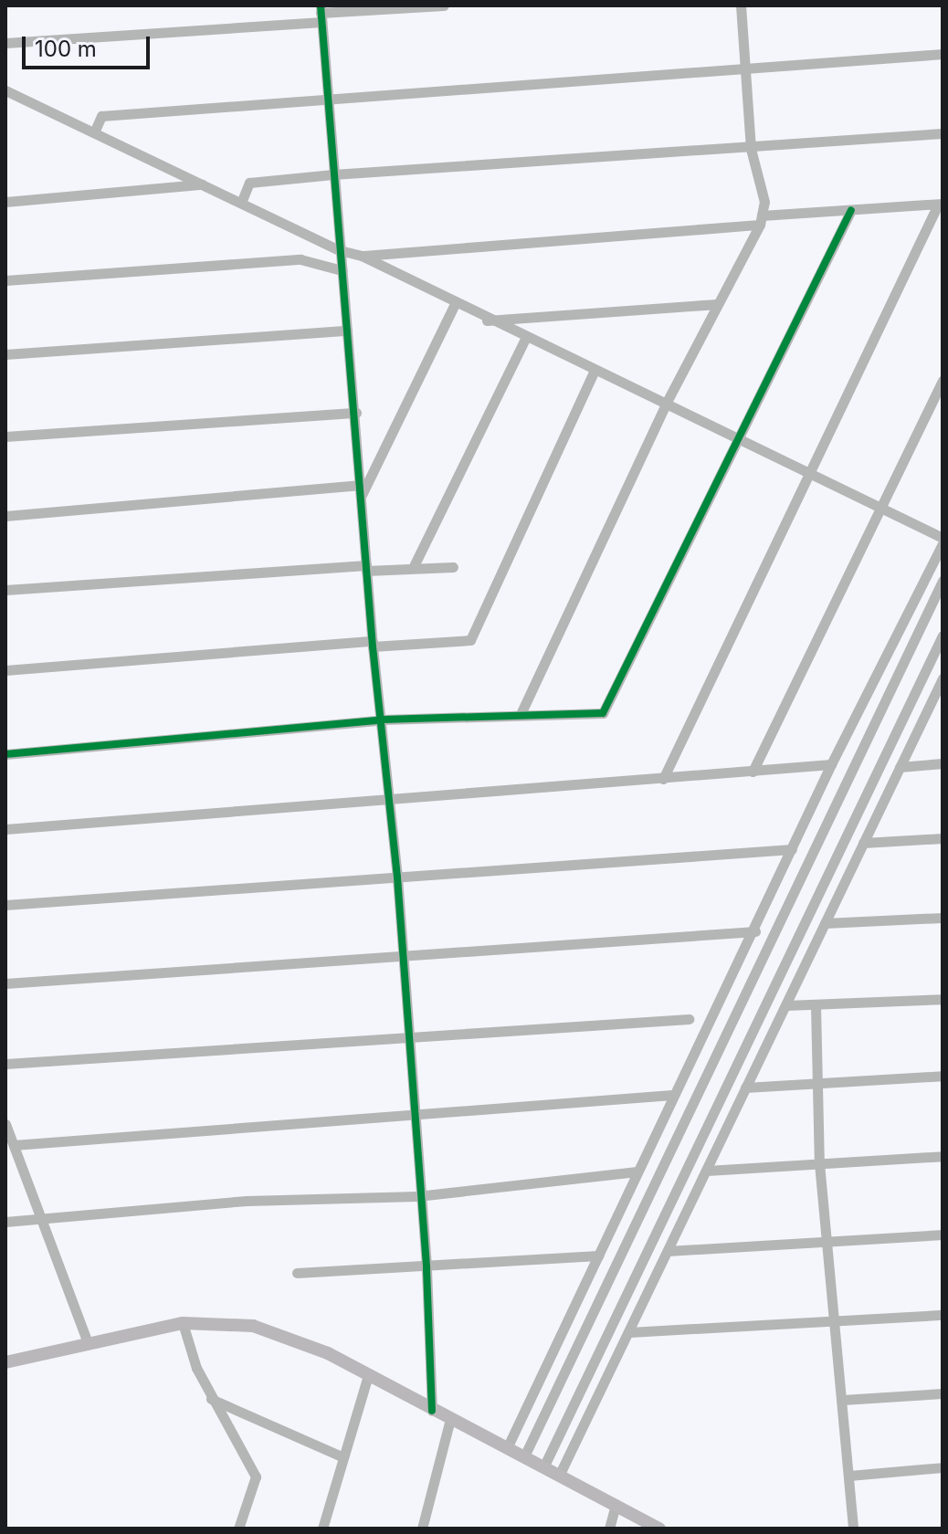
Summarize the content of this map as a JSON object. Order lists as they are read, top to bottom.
{
  "scale_bar": "100 m"
}
